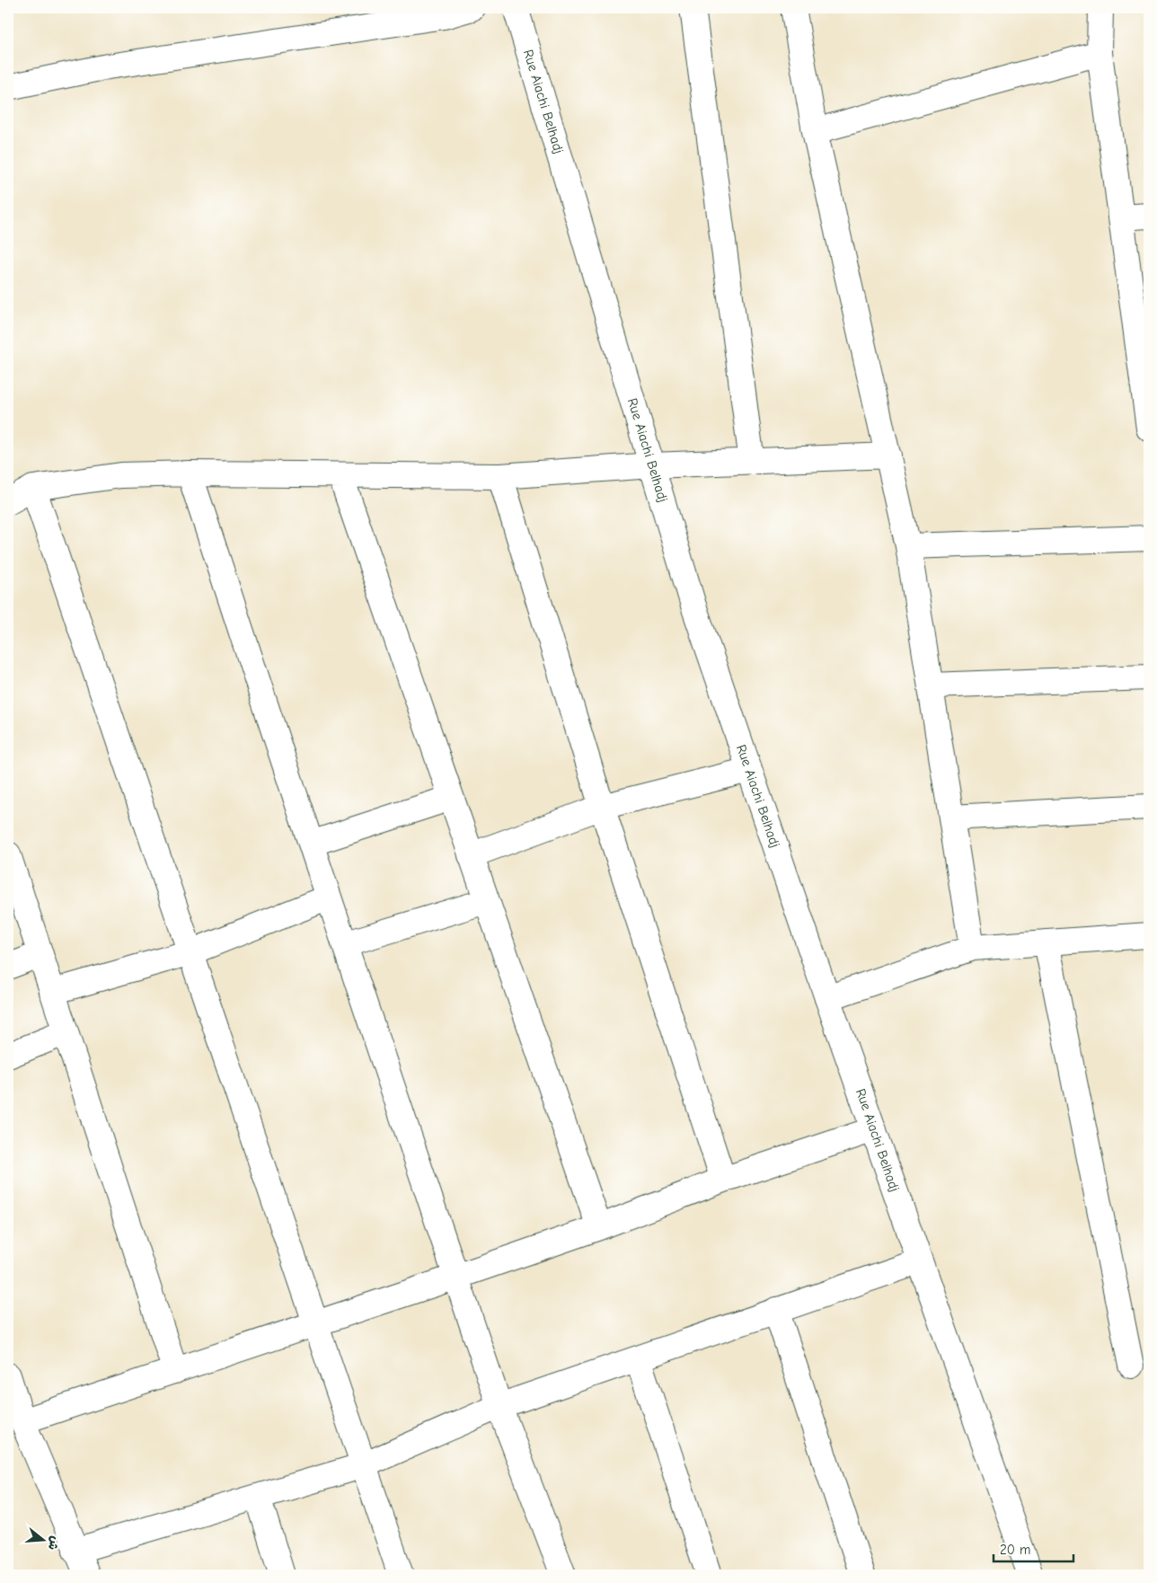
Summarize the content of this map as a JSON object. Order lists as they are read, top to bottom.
{
  "streets": {
    "street": ["Rue Aiachi Belhadj"]
  },
  "scale_bar": "20 m",
  "north": "right"
}
